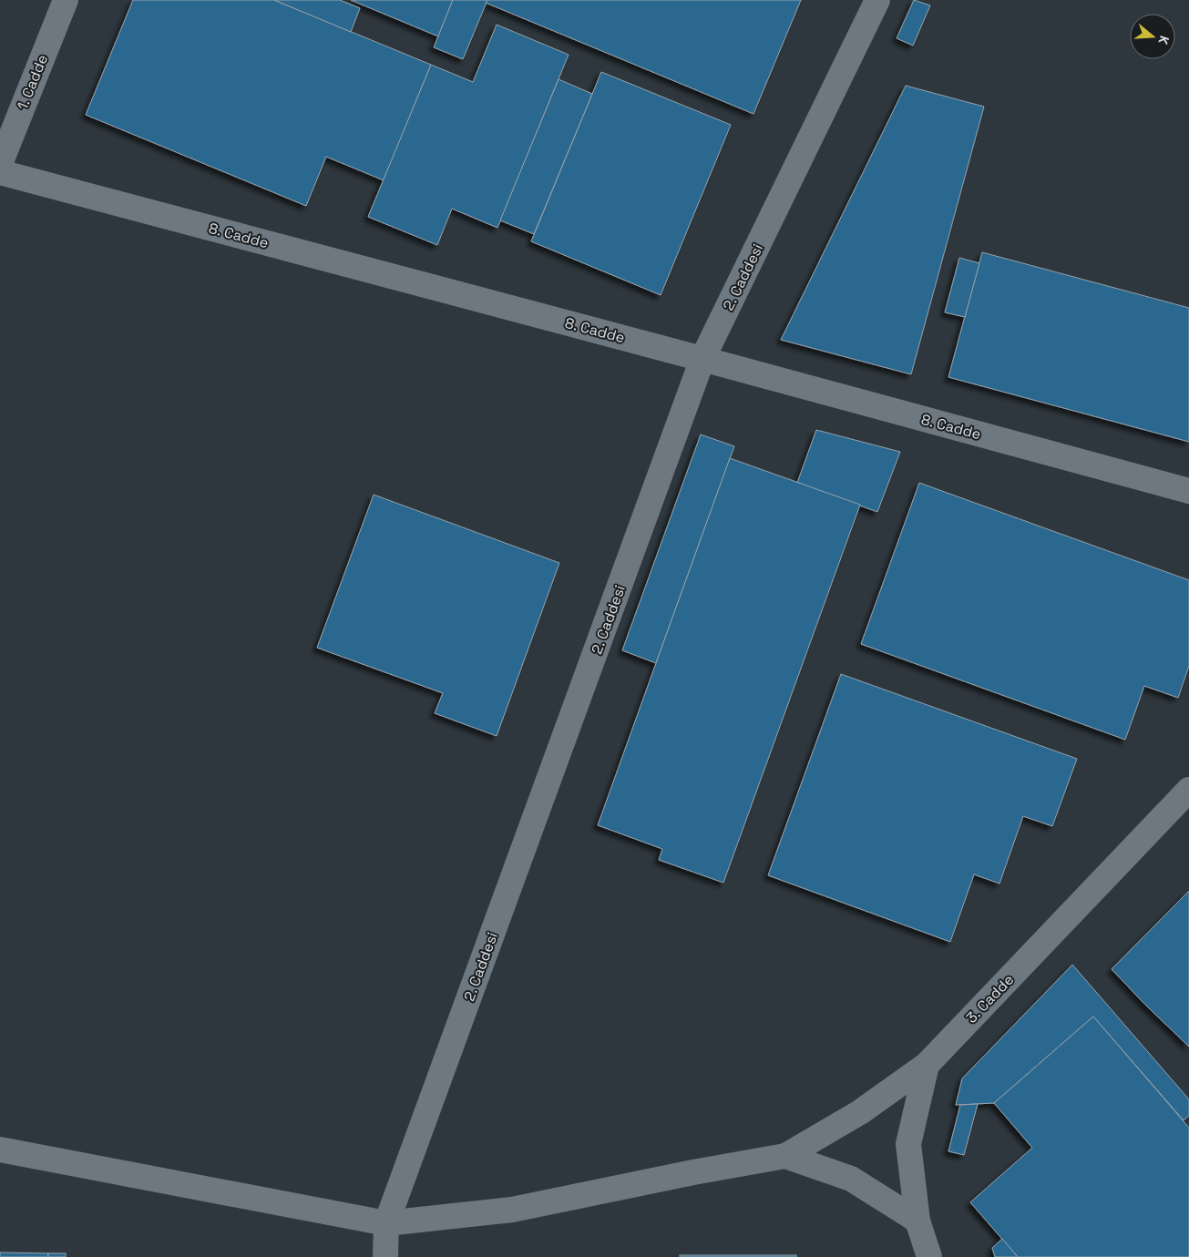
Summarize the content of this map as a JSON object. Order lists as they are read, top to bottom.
{
  "streets": {
    "lane": [
      "1. Cadde",
      "8. Cadde",
      "2. Caddesi",
      "3. Cadde"
    ]
  },
  "crossings": [
    ["8. Cadde", "2. Caddesi"]
  ],
  "north": "right"
}
